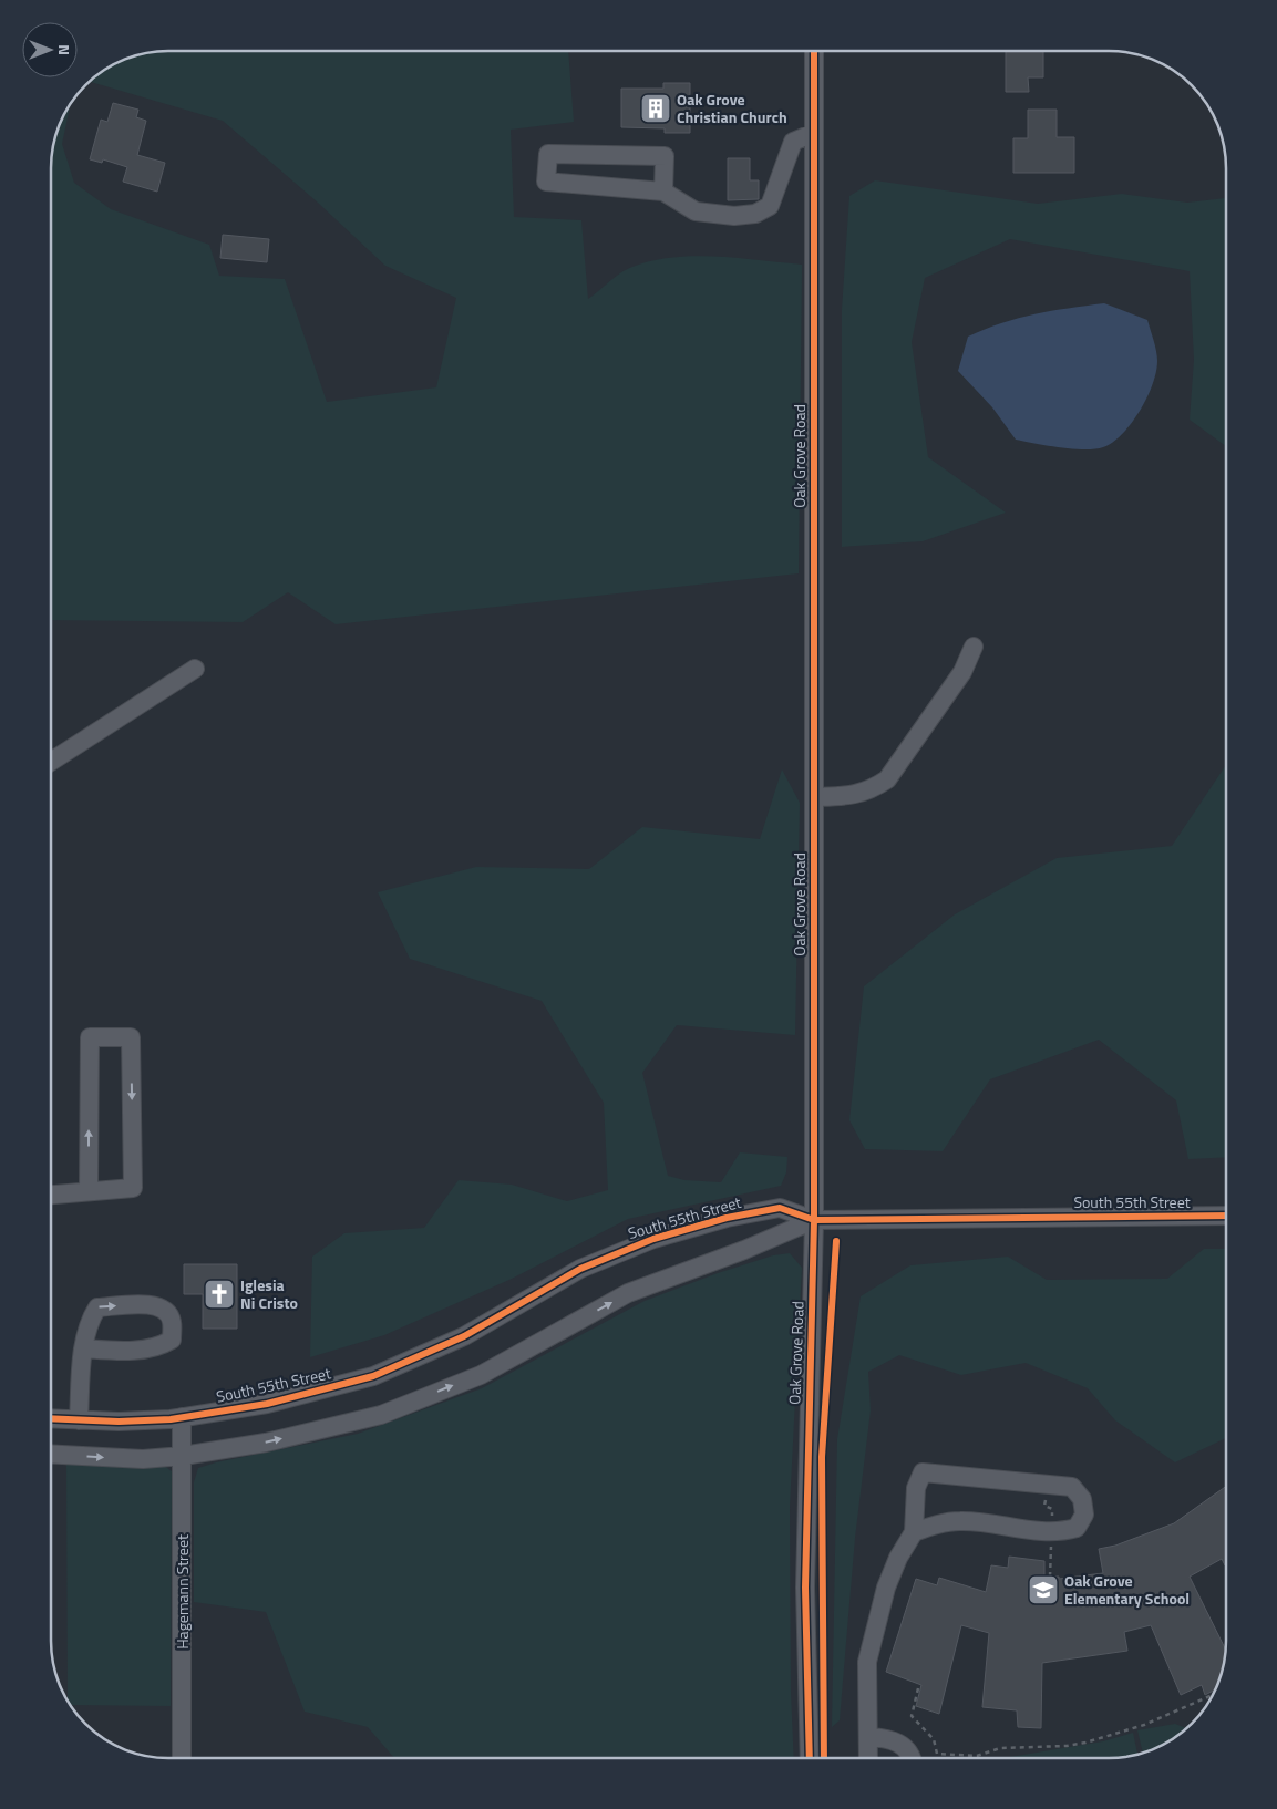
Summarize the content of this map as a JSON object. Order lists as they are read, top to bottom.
{
  "streets": {
    "street": ["Oak Grove Road", "South 55th Street", "Hagemann Street"]
  },
  "crossings": [
    ["Oak Grove Road", "South 55th Street"],
    ["South 55th Street", "Hagemann Street"]
  ],
  "places": {
    "building": ["Oak Grove Christian Church"],
    "church": ["Iglesia Ni Cristo"],
    "school or university": ["Oak Grove Elementary School"]
  },
  "north": "right"
}
